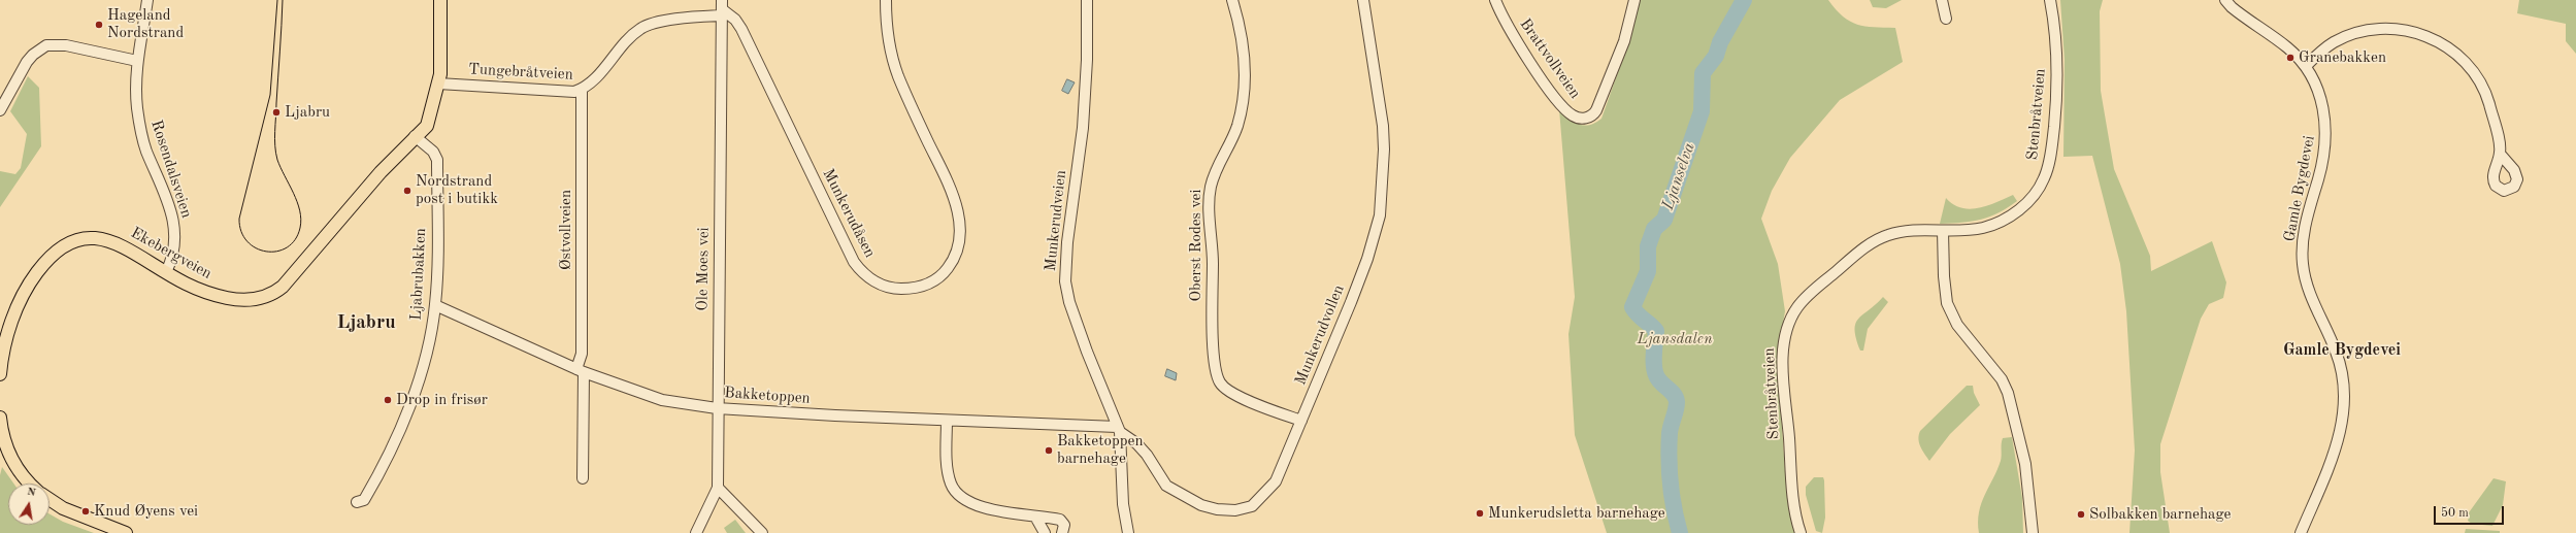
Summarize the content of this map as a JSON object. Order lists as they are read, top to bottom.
{
  "streets": {
    "main road": ["Ekebergveien"],
    "street": [
      "Brattvollveien",
      "Tungebråtveien",
      "Stenbråtveien",
      "Rosendalsveien",
      "Gamle Bygdevei",
      "Munkerudåsen",
      "Munkerudveien",
      "Østvollveien",
      "Oberst Rodes vei",
      "Ole Moes vei",
      "Ljabrubakken",
      "Munkerudvollen",
      "Bakketoppen"
    ]
  },
  "crossings": [
    ["Tungebråtveien", "Munkerudåsen"],
    ["Tungebråtveien", "Østvollveien"],
    ["Tungebråtveien", "Ekebergveien"],
    ["Tungebråtveien", "Ole Moes vei"],
    ["Rosendalsveien", "Ekebergveien"],
    ["Munkerudåsen", "Ole Moes vei"],
    ["Munkerudveien", "Munkerudvollen"],
    ["Munkerudveien", "Bakketoppen"],
    ["Østvollveien", "Bakketoppen"],
    ["Oberst Rodes vei", "Munkerudvollen"],
    ["Ekebergveien", "Ljabrubakken"],
    ["Ole Moes vei", "Bakketoppen"],
    ["Ljabrubakken", "Bakketoppen"],
    ["Munkerudvollen", "Bakketoppen"]
  ],
  "districts": ["Ljabru", "Gamle Bygdevei"],
  "water": ["Ljanselva"],
  "parks": ["Ljansdalen"],
  "places": [
    "Hageland Nordstrand",
    "Granebakken",
    "Ljabru",
    "Nordstrand post i butikk",
    "Drop in frisør",
    "Bakketoppen barnehage",
    "Knud Øyens vei",
    "Munkerudsletta barnehage",
    "Solbakken barnehage"
  ],
  "scale_bar": "50 m",
  "north": "top"
}
